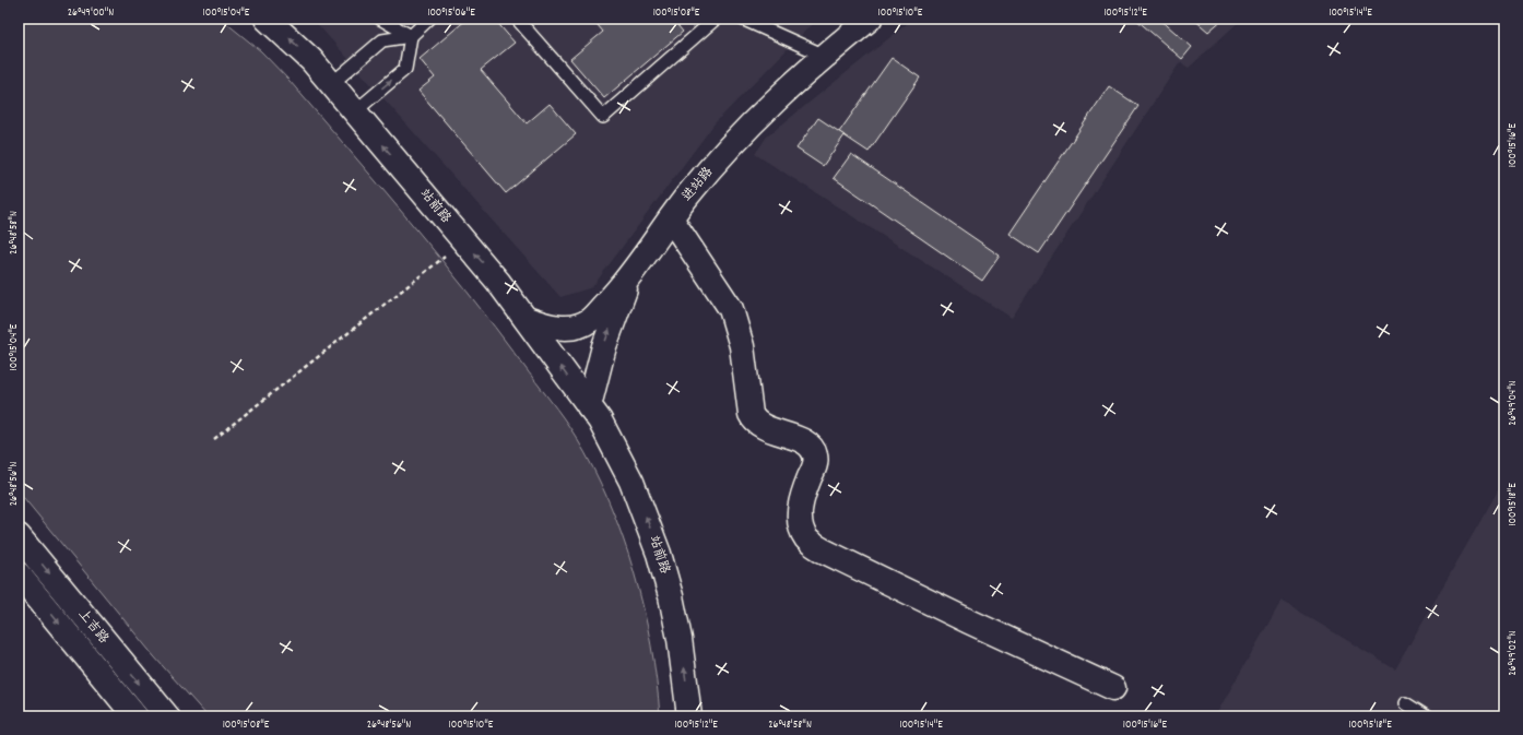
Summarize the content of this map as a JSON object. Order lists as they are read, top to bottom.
{
  "streets": {
    "street": ["进站路", "站前路", "上吉路"]
  },
  "crossings": [
    ["进站路", "站前路"]
  ],
  "one_way": ["站前路", "上吉路"],
  "coordinates": [
    "26°49'00\"N",
    "100°15'04\"E",
    "100°15'06\"E",
    "100°15'08\"E",
    "100°15'10\"E",
    "100°15'12\"E",
    "100°15'14\"E",
    "100°15'16\"E",
    "26°48'58\"N",
    "26°49'04\"N",
    "26°48'56\"N",
    "100°15'18\"E",
    "26°49'02\"N"
  ]
}
